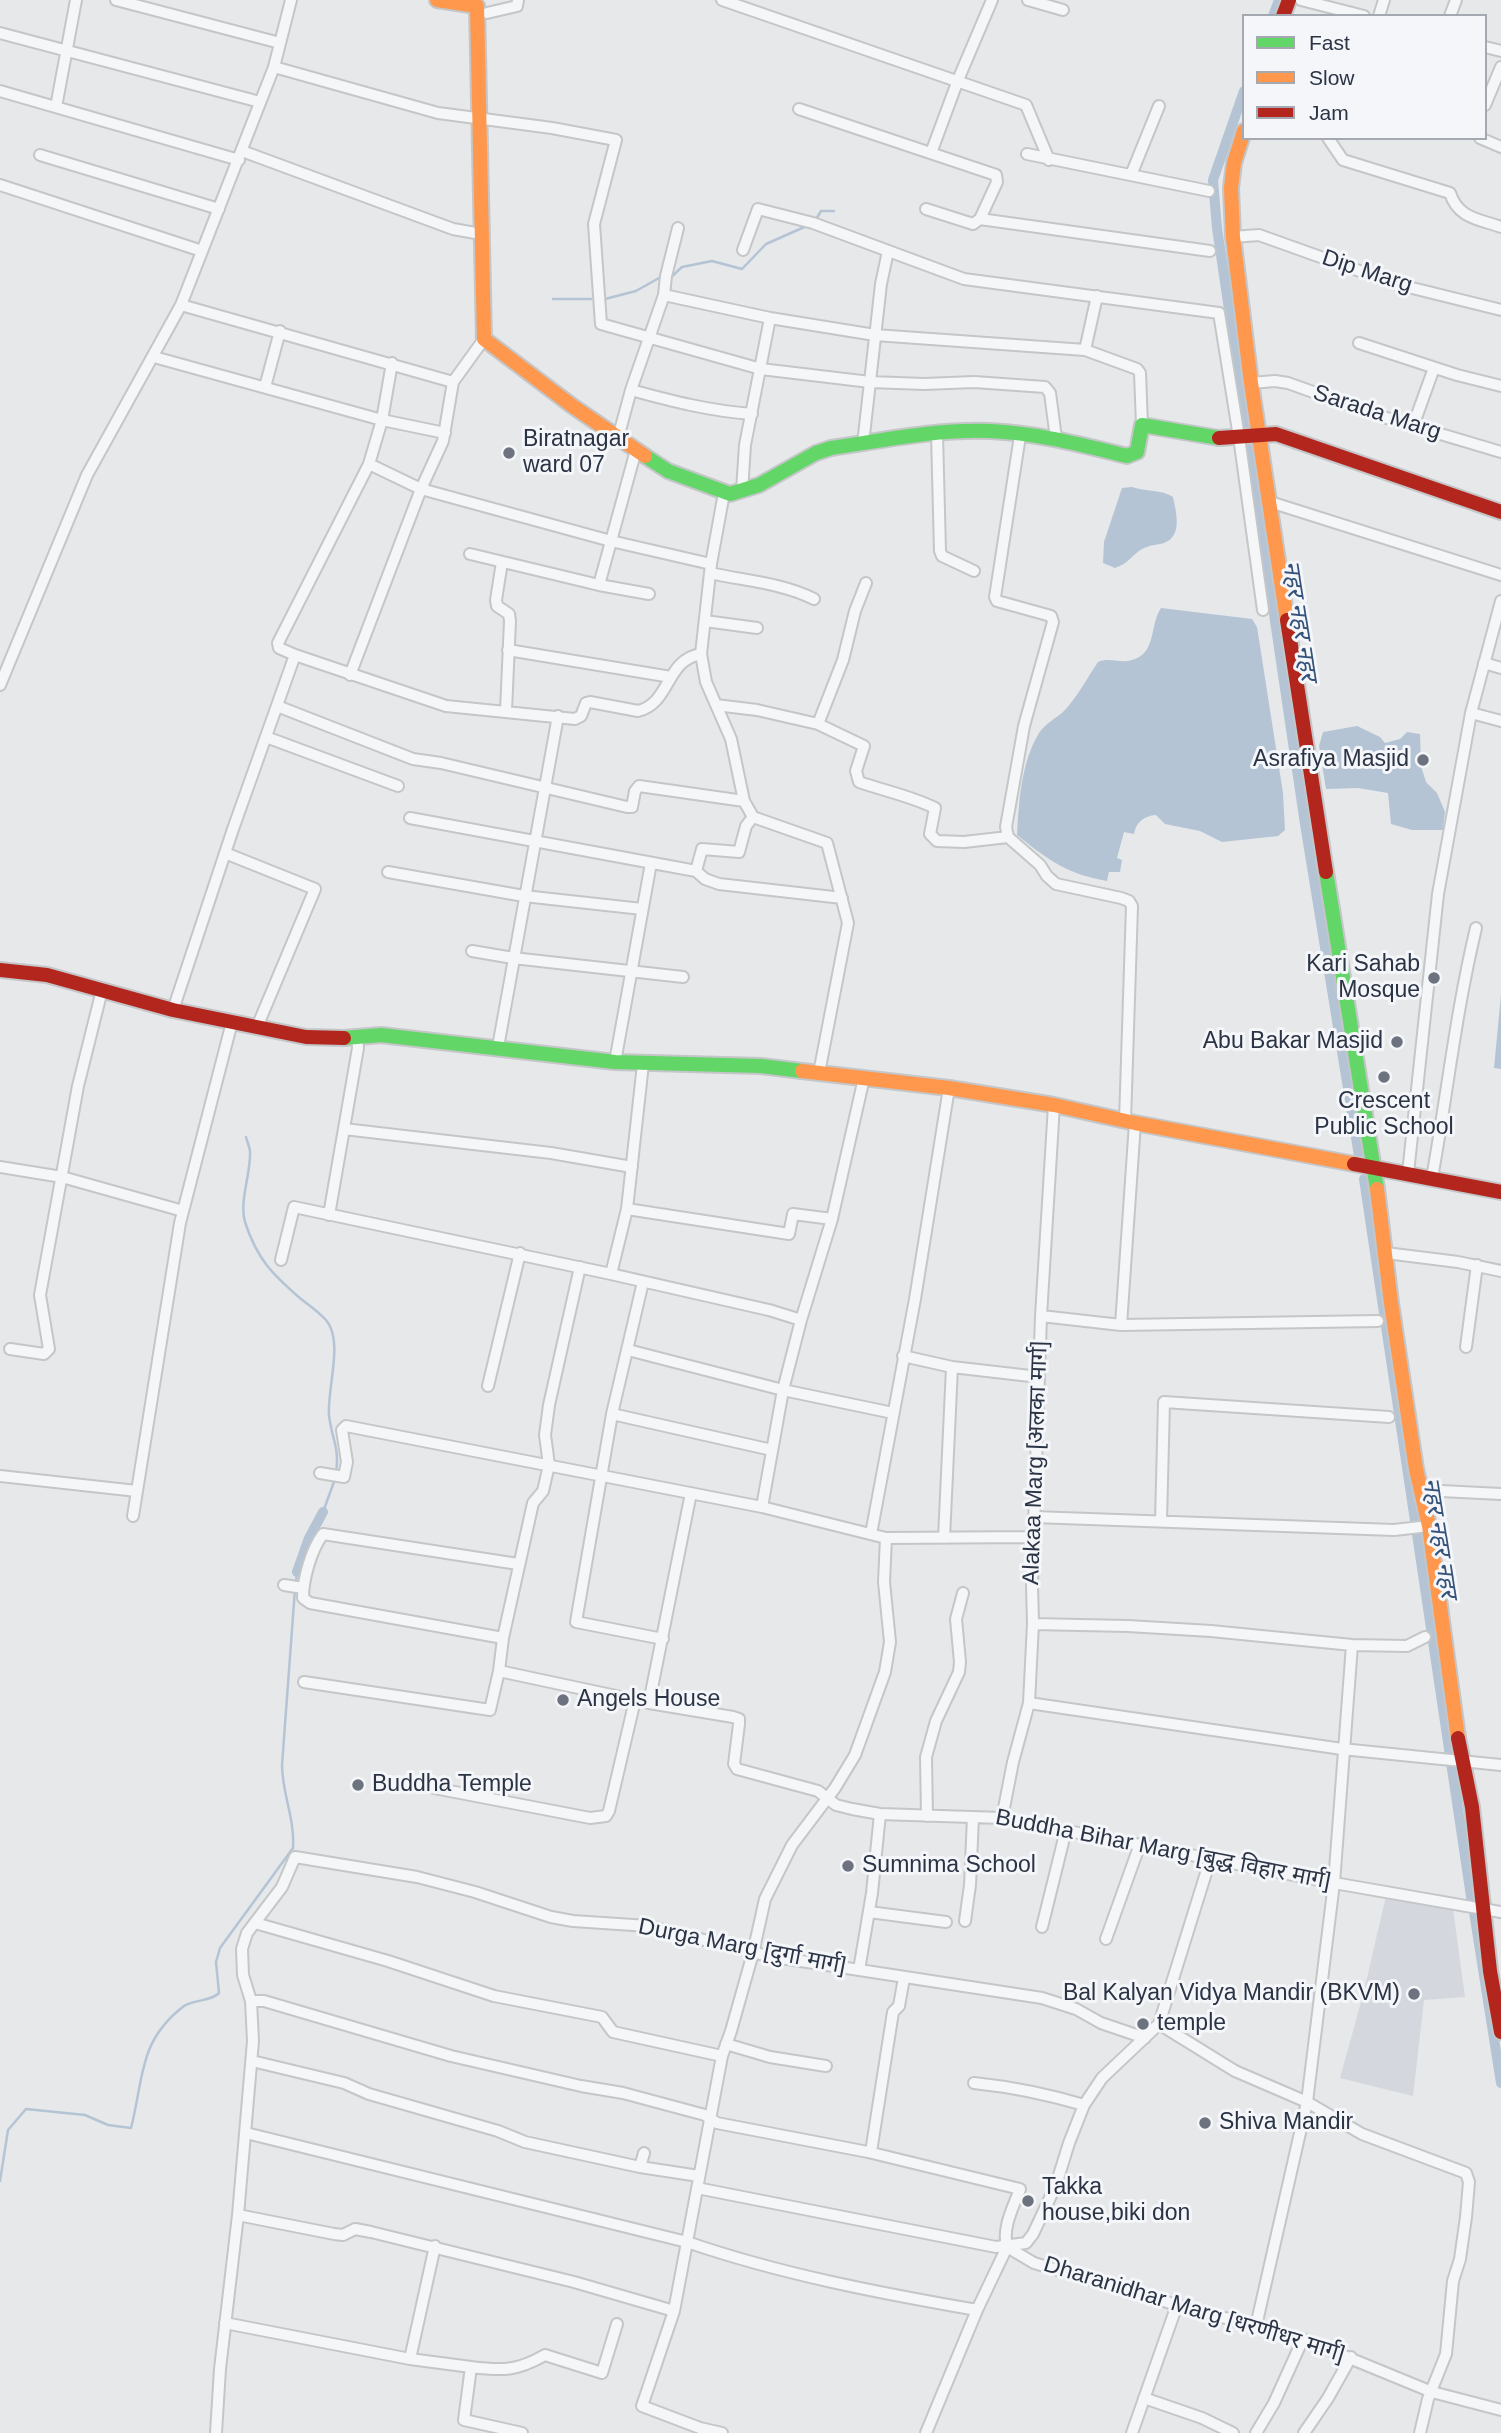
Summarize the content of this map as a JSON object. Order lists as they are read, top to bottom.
{
  "streets": {
    "street": [
      "Dip Marg",
      "Sarada Marg",
      "Alakaa Marg [अलका मार्ग]",
      "Buddha Bihar Marg [बुद्ध विहार मार्ग]",
      "Durga Marg [दुर्गा मार्ग]",
      "Dharanidhar Marg [धरणीधर मार्ग]"
    ]
  },
  "crossings": [
    ["Alakaa Marg [अलका मार्ग]", "Buddha Bihar Marg [बुद्ध विहार मार्ग]"]
  ],
  "water": ["नहर नहर नहर"],
  "places": [
    "Biratnagar ward 07",
    "Asrafiya Masjid",
    "Kari Sahab Mosque",
    "Abu Bakar Masjid",
    "Crescent Public School",
    "Angels House",
    "Buddha Temple",
    "Sumnima School",
    "Bal Kalyan Vidya Mandir (BKVM)",
    "temple",
    "Shiva Mandir",
    "Takka house,biki don"
  ],
  "legend": ["Fast", "Slow", "Jam"]
}
